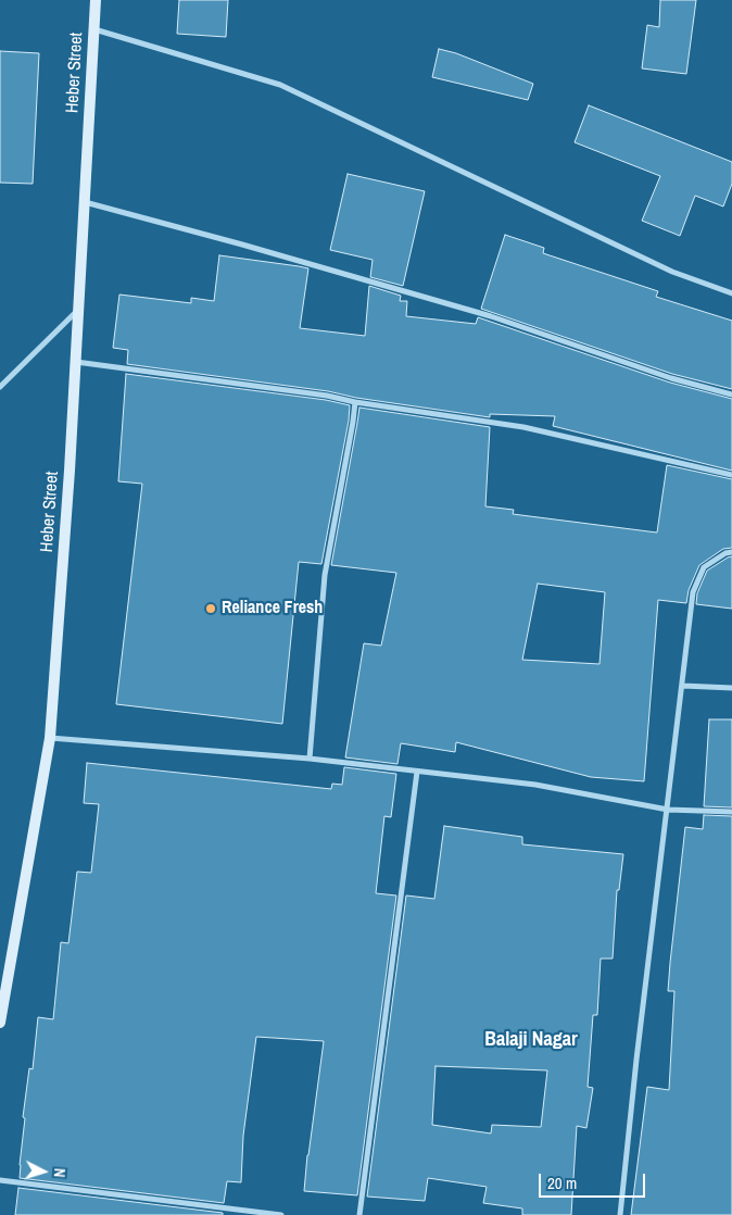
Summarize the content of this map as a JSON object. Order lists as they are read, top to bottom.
{
  "streets": {
    "street": ["Heber Street"]
  },
  "districts": ["Balaji Nagar"],
  "places": ["Reliance Fresh"],
  "scale_bar": "20 m",
  "north": "right"
}
